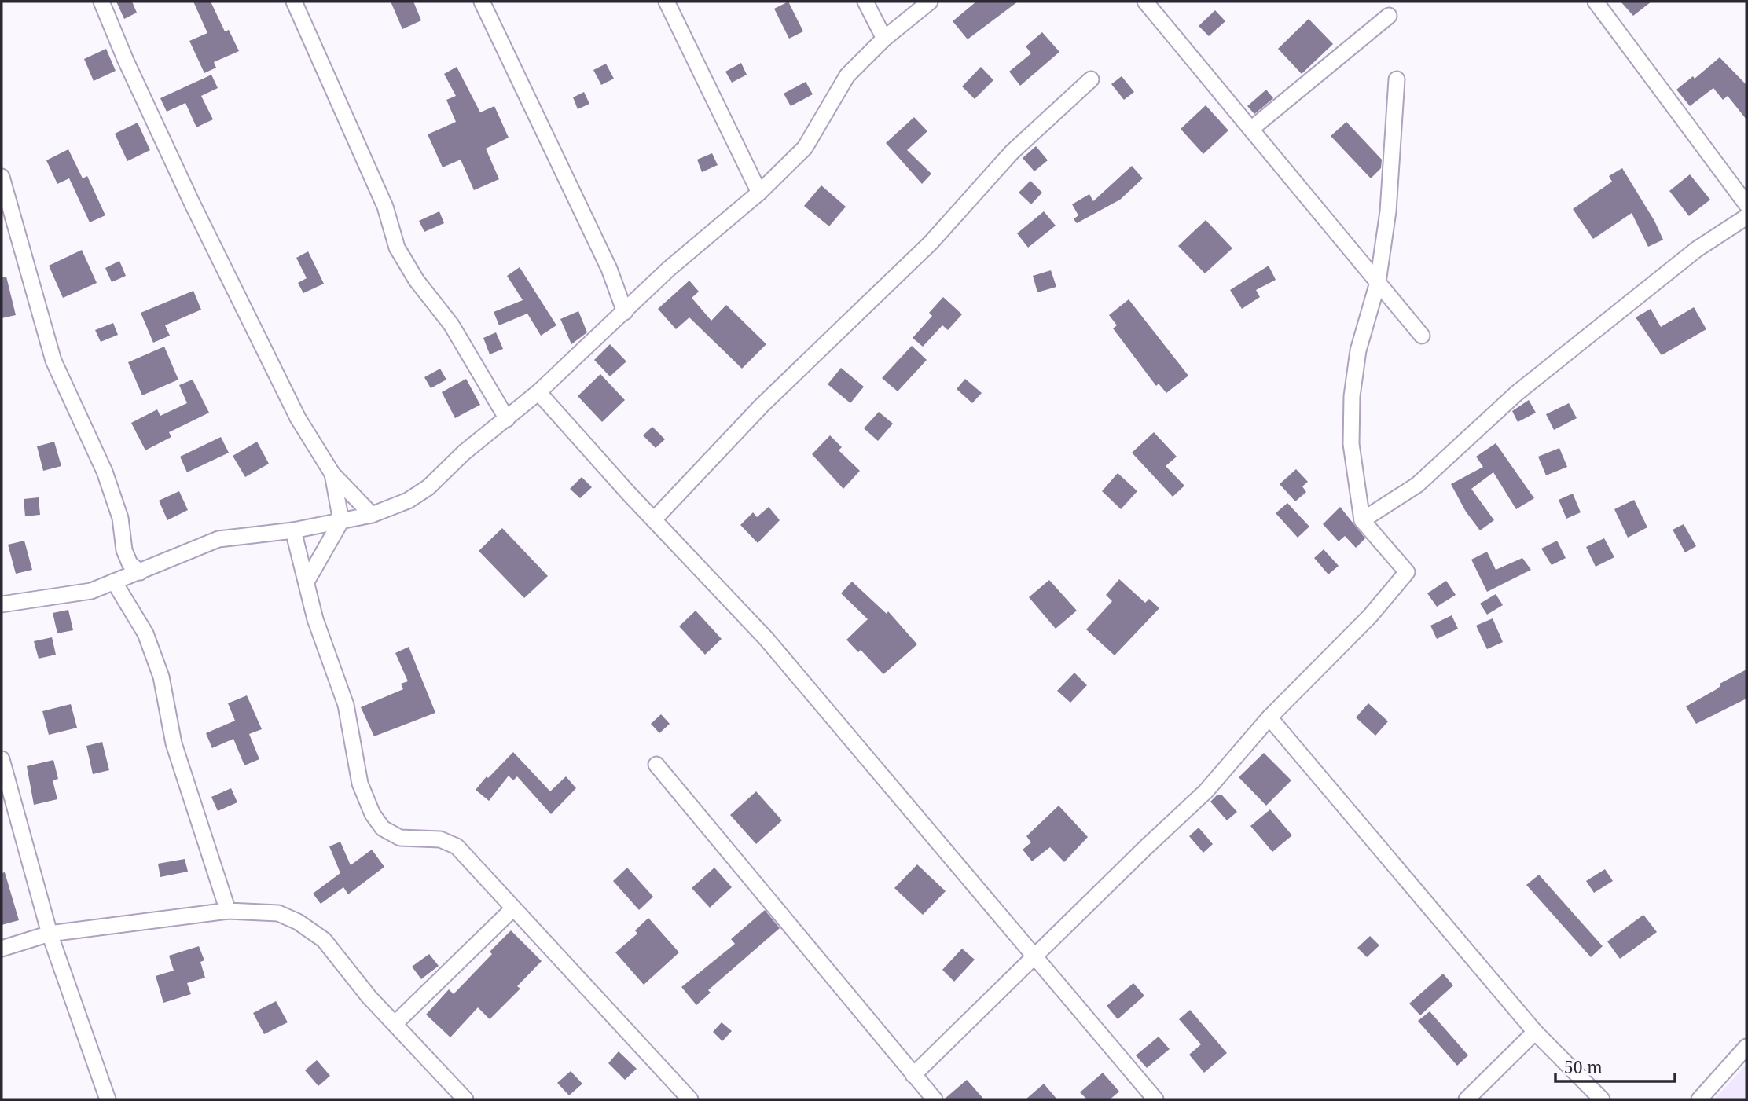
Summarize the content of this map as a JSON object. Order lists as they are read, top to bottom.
{
  "scale_bar": "50 m"
}
